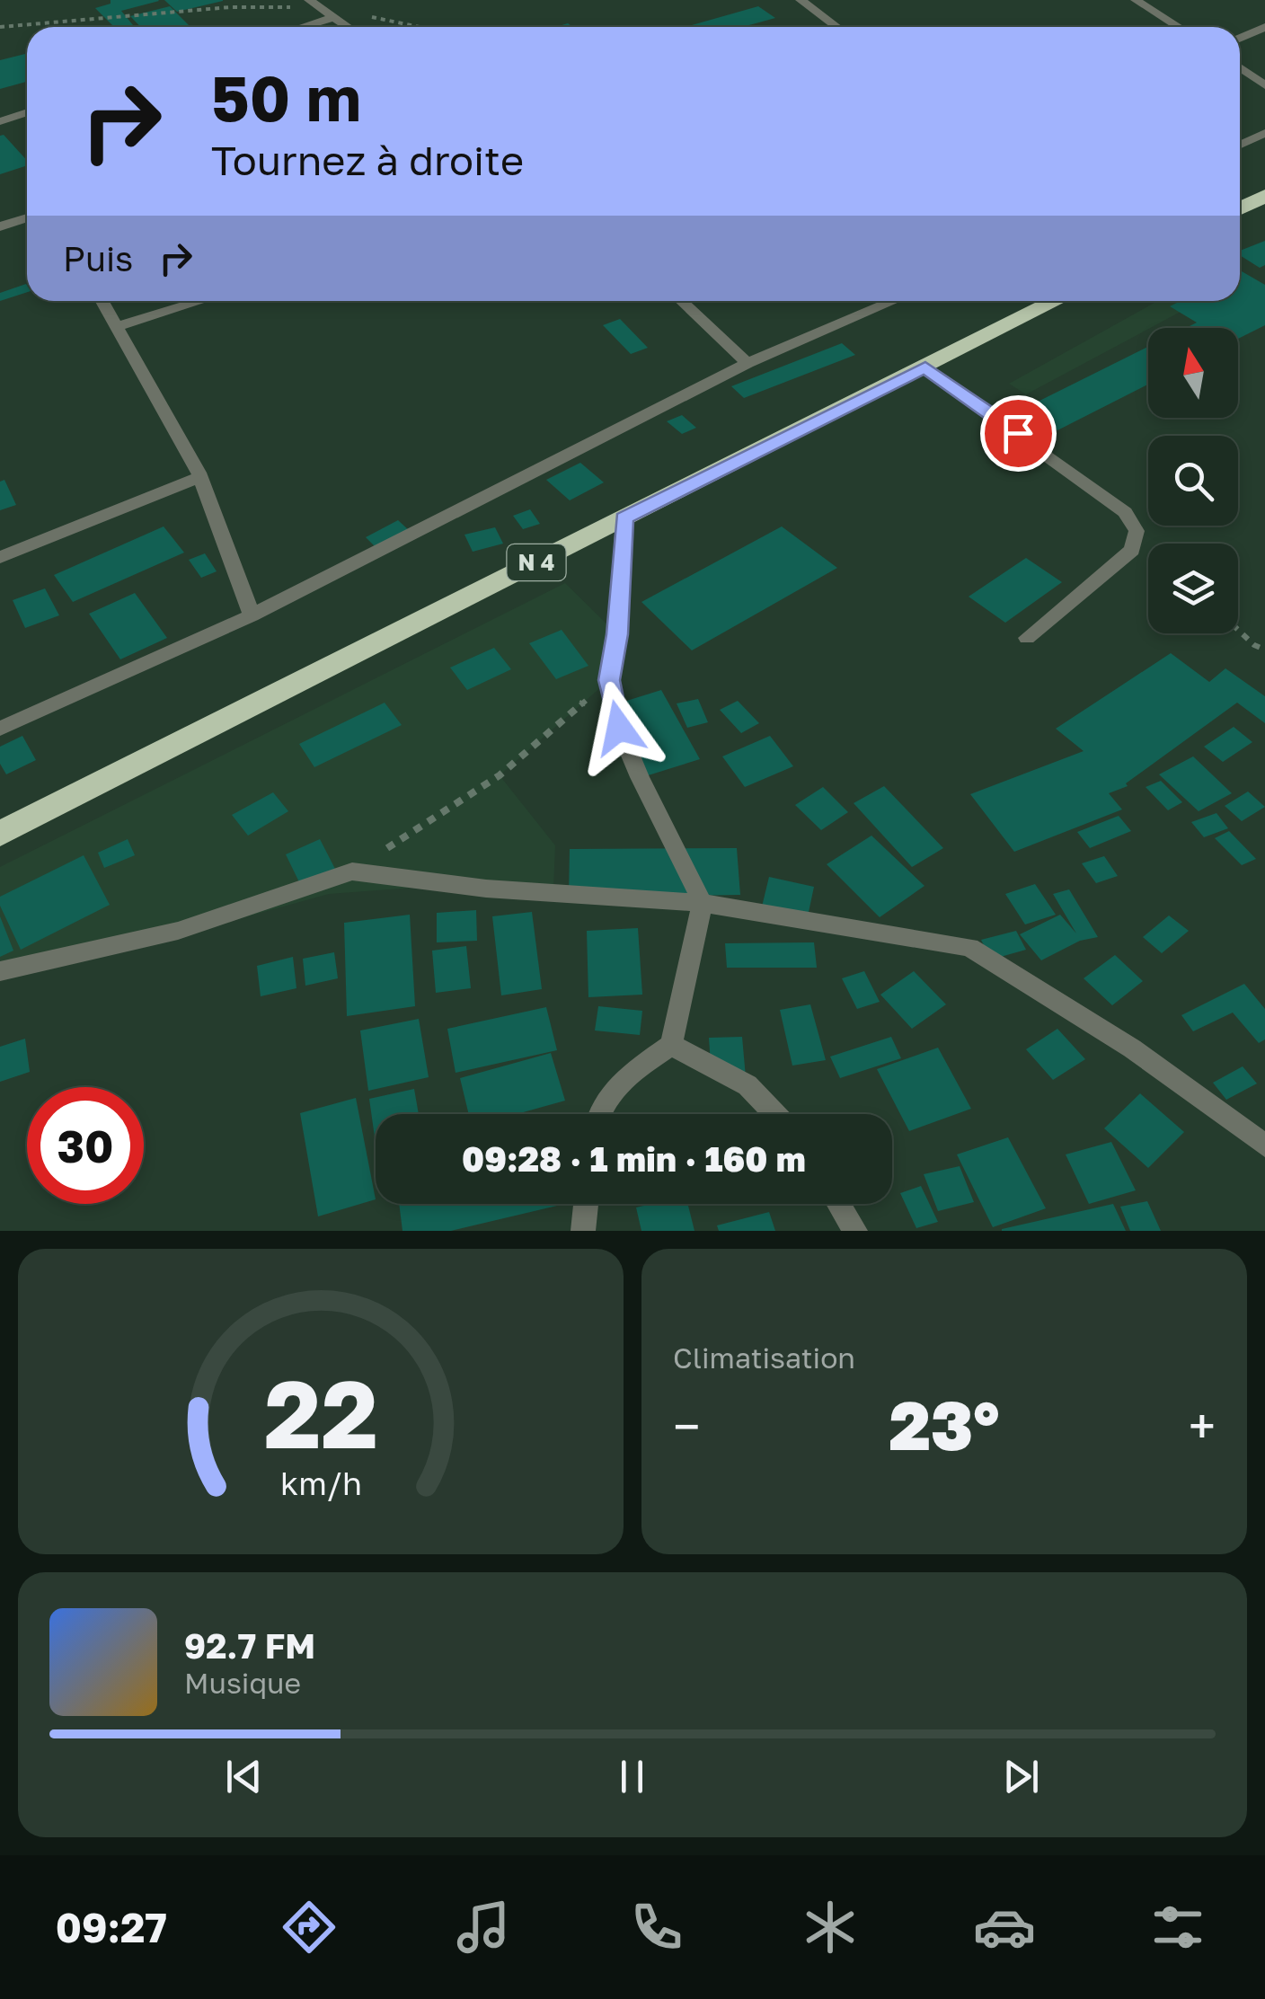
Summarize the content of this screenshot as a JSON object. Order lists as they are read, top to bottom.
{
  "streets": {
    "highway": ["N 4"]
  },
  "north": "top",
  "page": {
    "turn": ["50 m", "Tournez à droite"],
    "then": "Puis",
    "limit": "30",
    "trip": "09:28 · 1 min · 160 m",
    "tile": "Climatisation",
    "heat": ["−", "23°", "+"],
    "song": ["92.7 FM", "Musique"],
    "tabs": "09:27",
    "gauge": ["22", "km/h"]
  }
}
